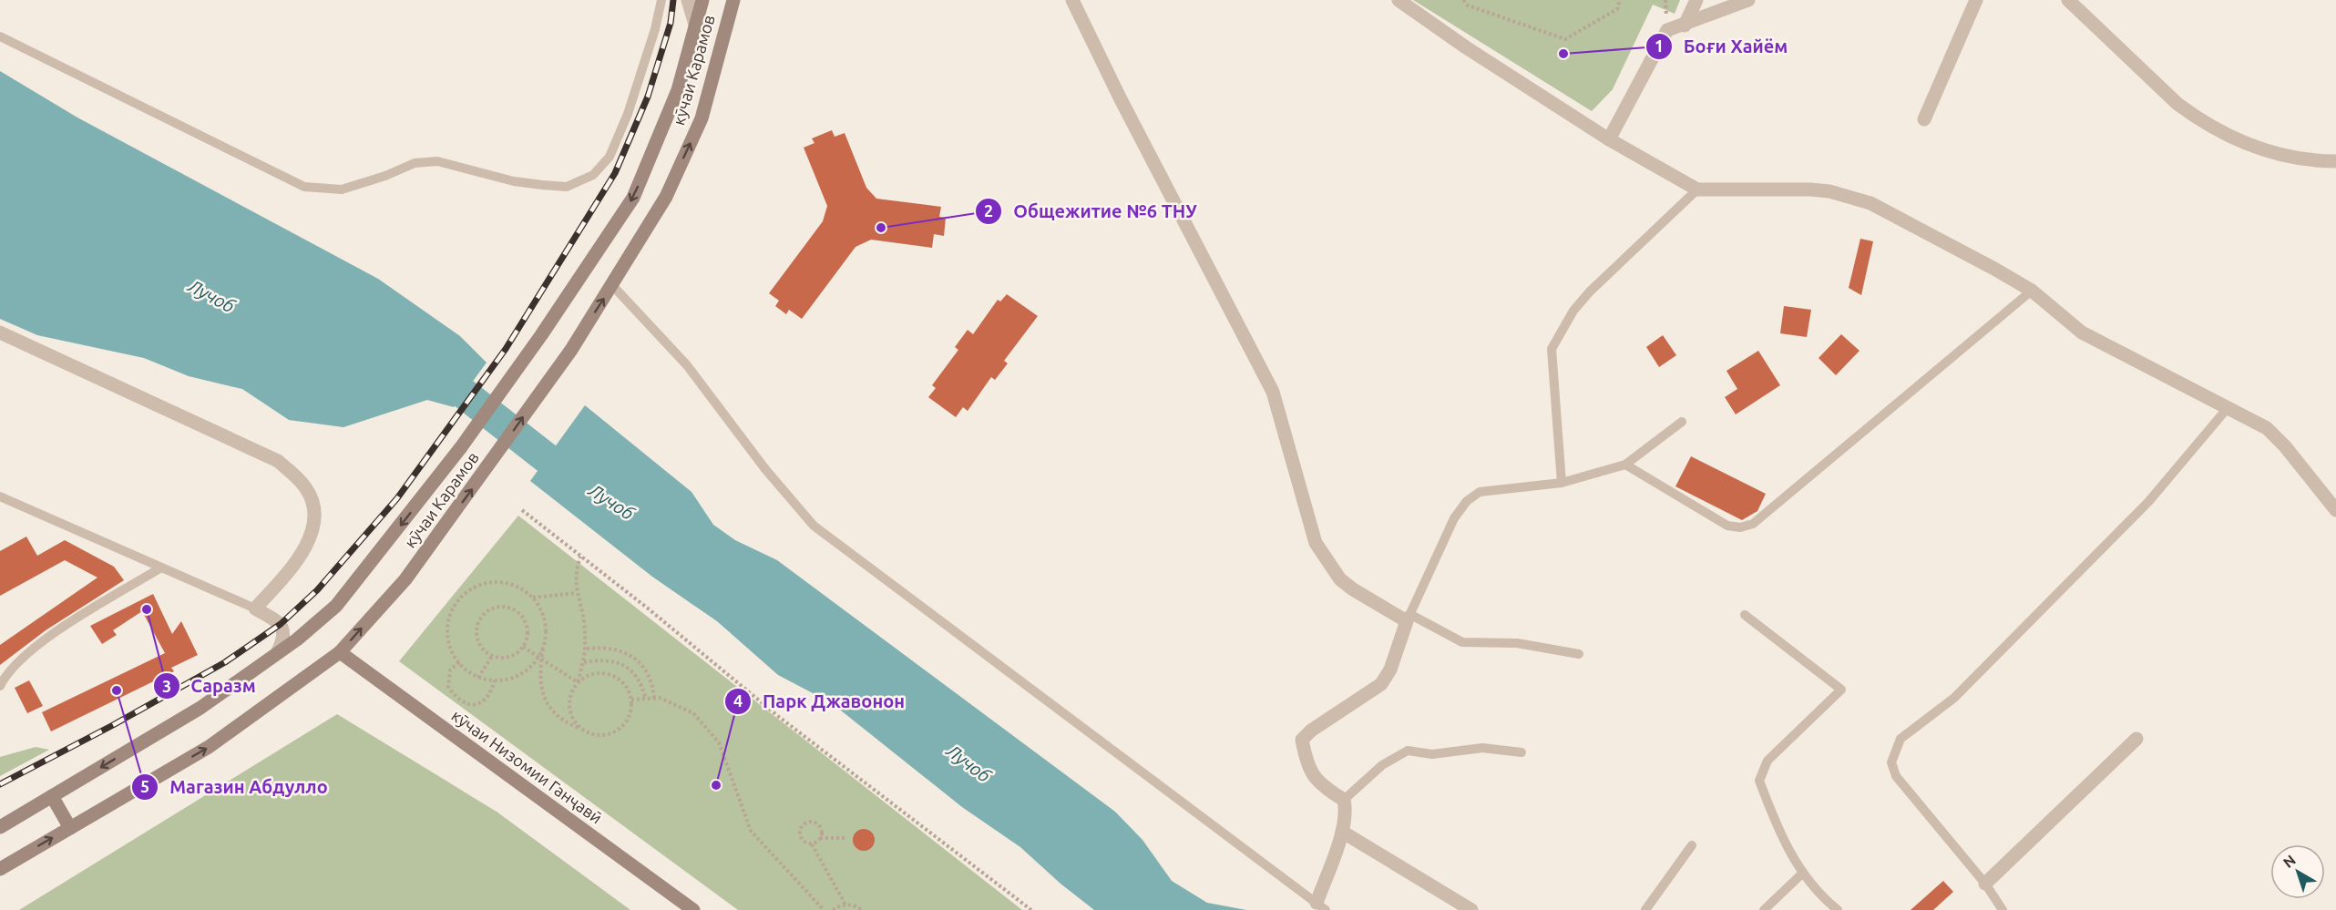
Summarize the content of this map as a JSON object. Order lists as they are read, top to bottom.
{
  "streets": {
    "main road": ["кӯчаи Карамов", "кӯчаи Низомии Ганҷавӣ"]
  },
  "crossings": [
    ["кӯчаи Карамов", "кӯчаи Низомии Ганҷавӣ"]
  ],
  "water": ["Лучоб"],
  "places": [
    "Боғи Хайём",
    "Общежитие №6 ТНУ",
    "Саразм",
    "Магазин Абдулло",
    "Парк Джавонон"
  ],
  "north": "top left"
}
